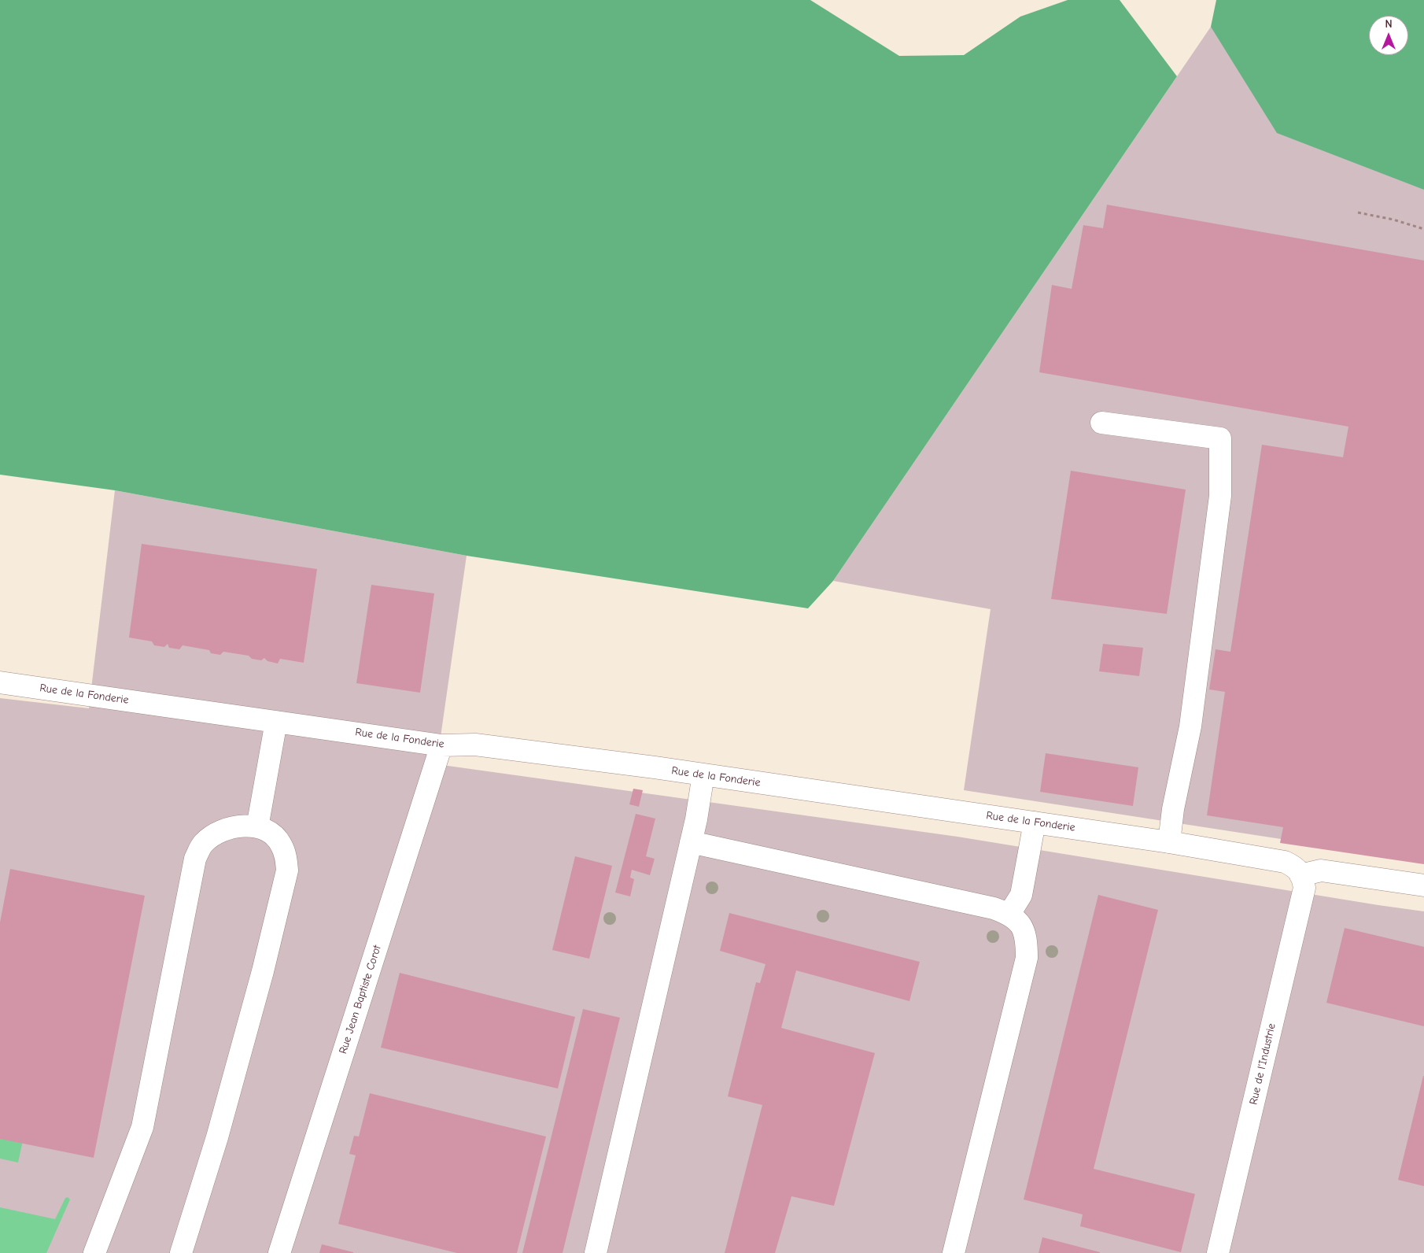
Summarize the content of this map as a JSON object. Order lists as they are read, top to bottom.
{
  "streets": {
    "street": ["Rue de la Fonderie", "Rue Jean Baptiste Corot", "Rue de l'Industrie"]
  },
  "crossings": [
    ["Rue de la Fonderie", "Rue Jean Baptiste Corot"],
    ["Rue de la Fonderie", "Rue de l'Industrie"]
  ],
  "north": "top"
}
